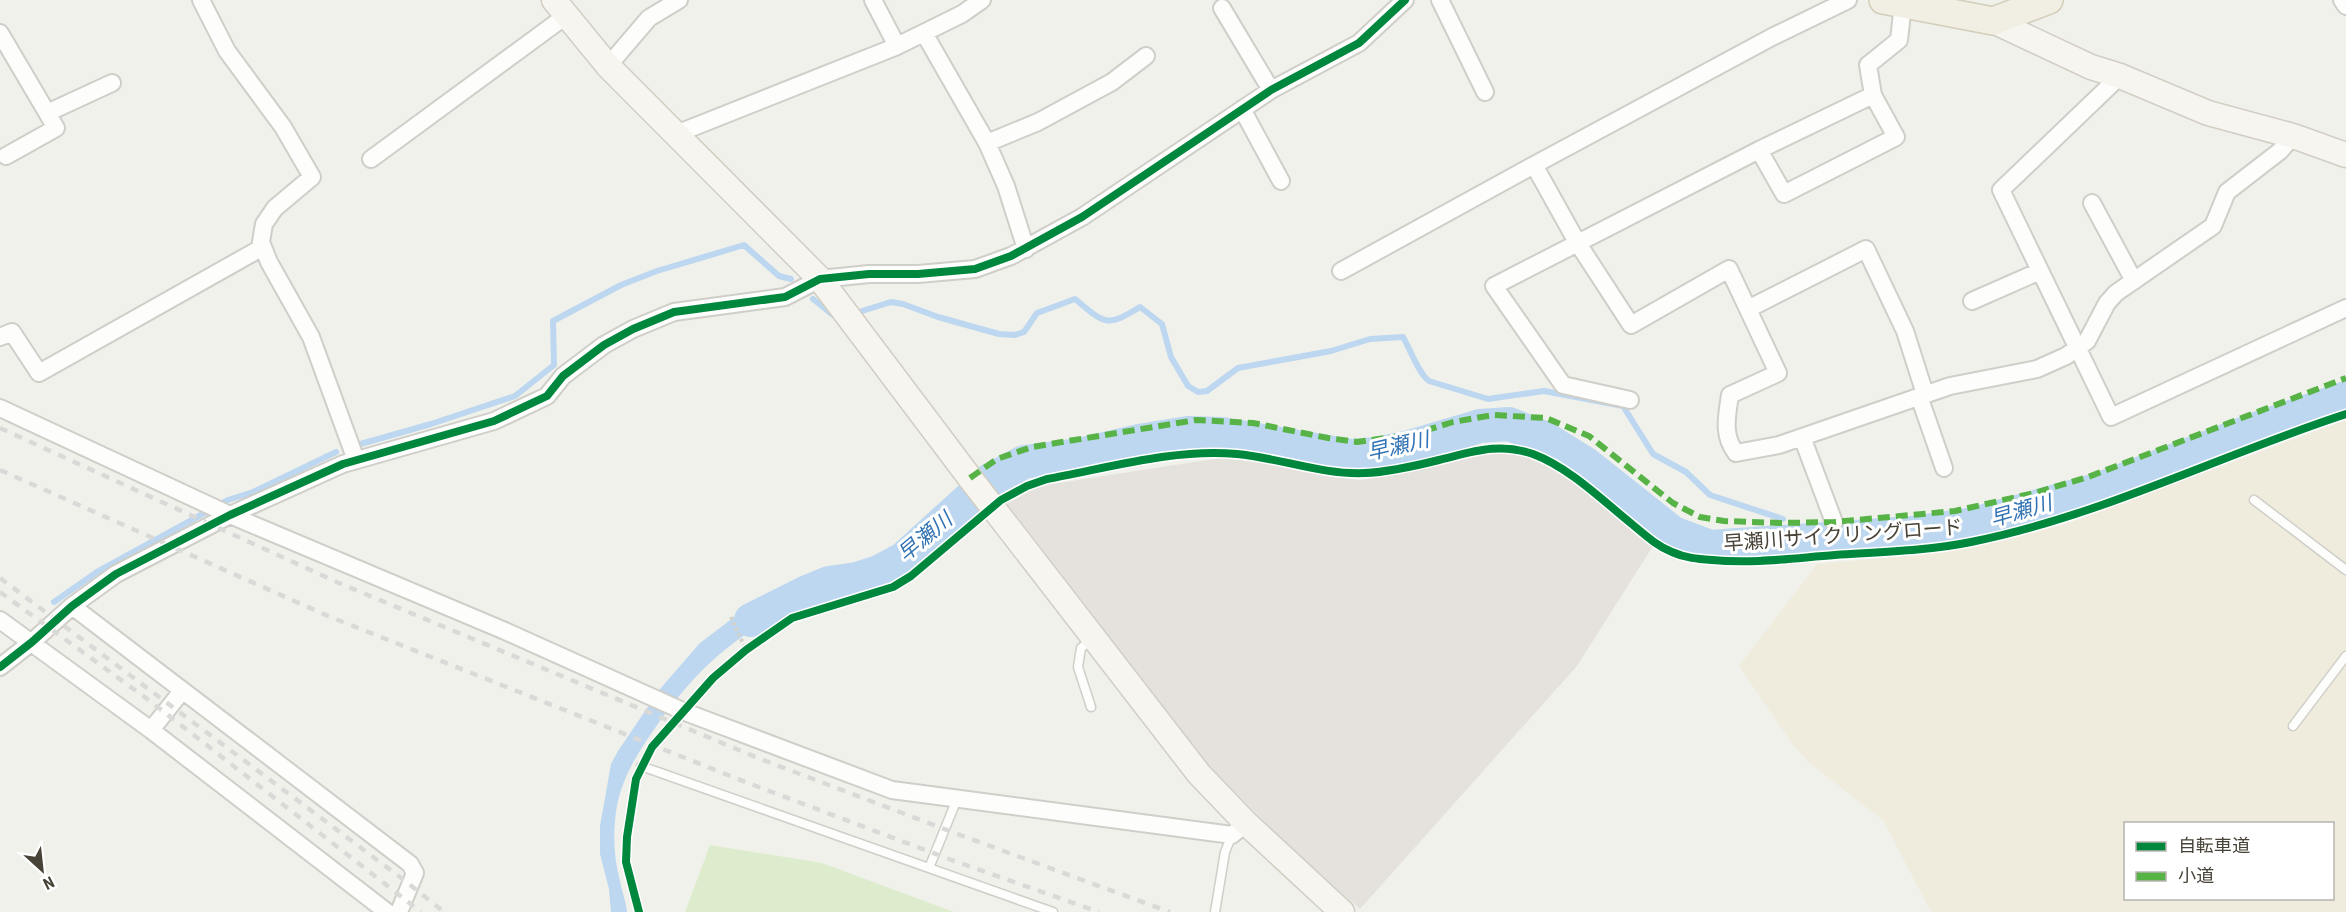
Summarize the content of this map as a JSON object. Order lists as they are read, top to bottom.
{
  "streets": {
    "cycle path": ["早瀬川サイクリングロード"]
  },
  "water": ["早瀬川"],
  "legend": ["自転車道", "小道"],
  "north": "bottom right"
}
